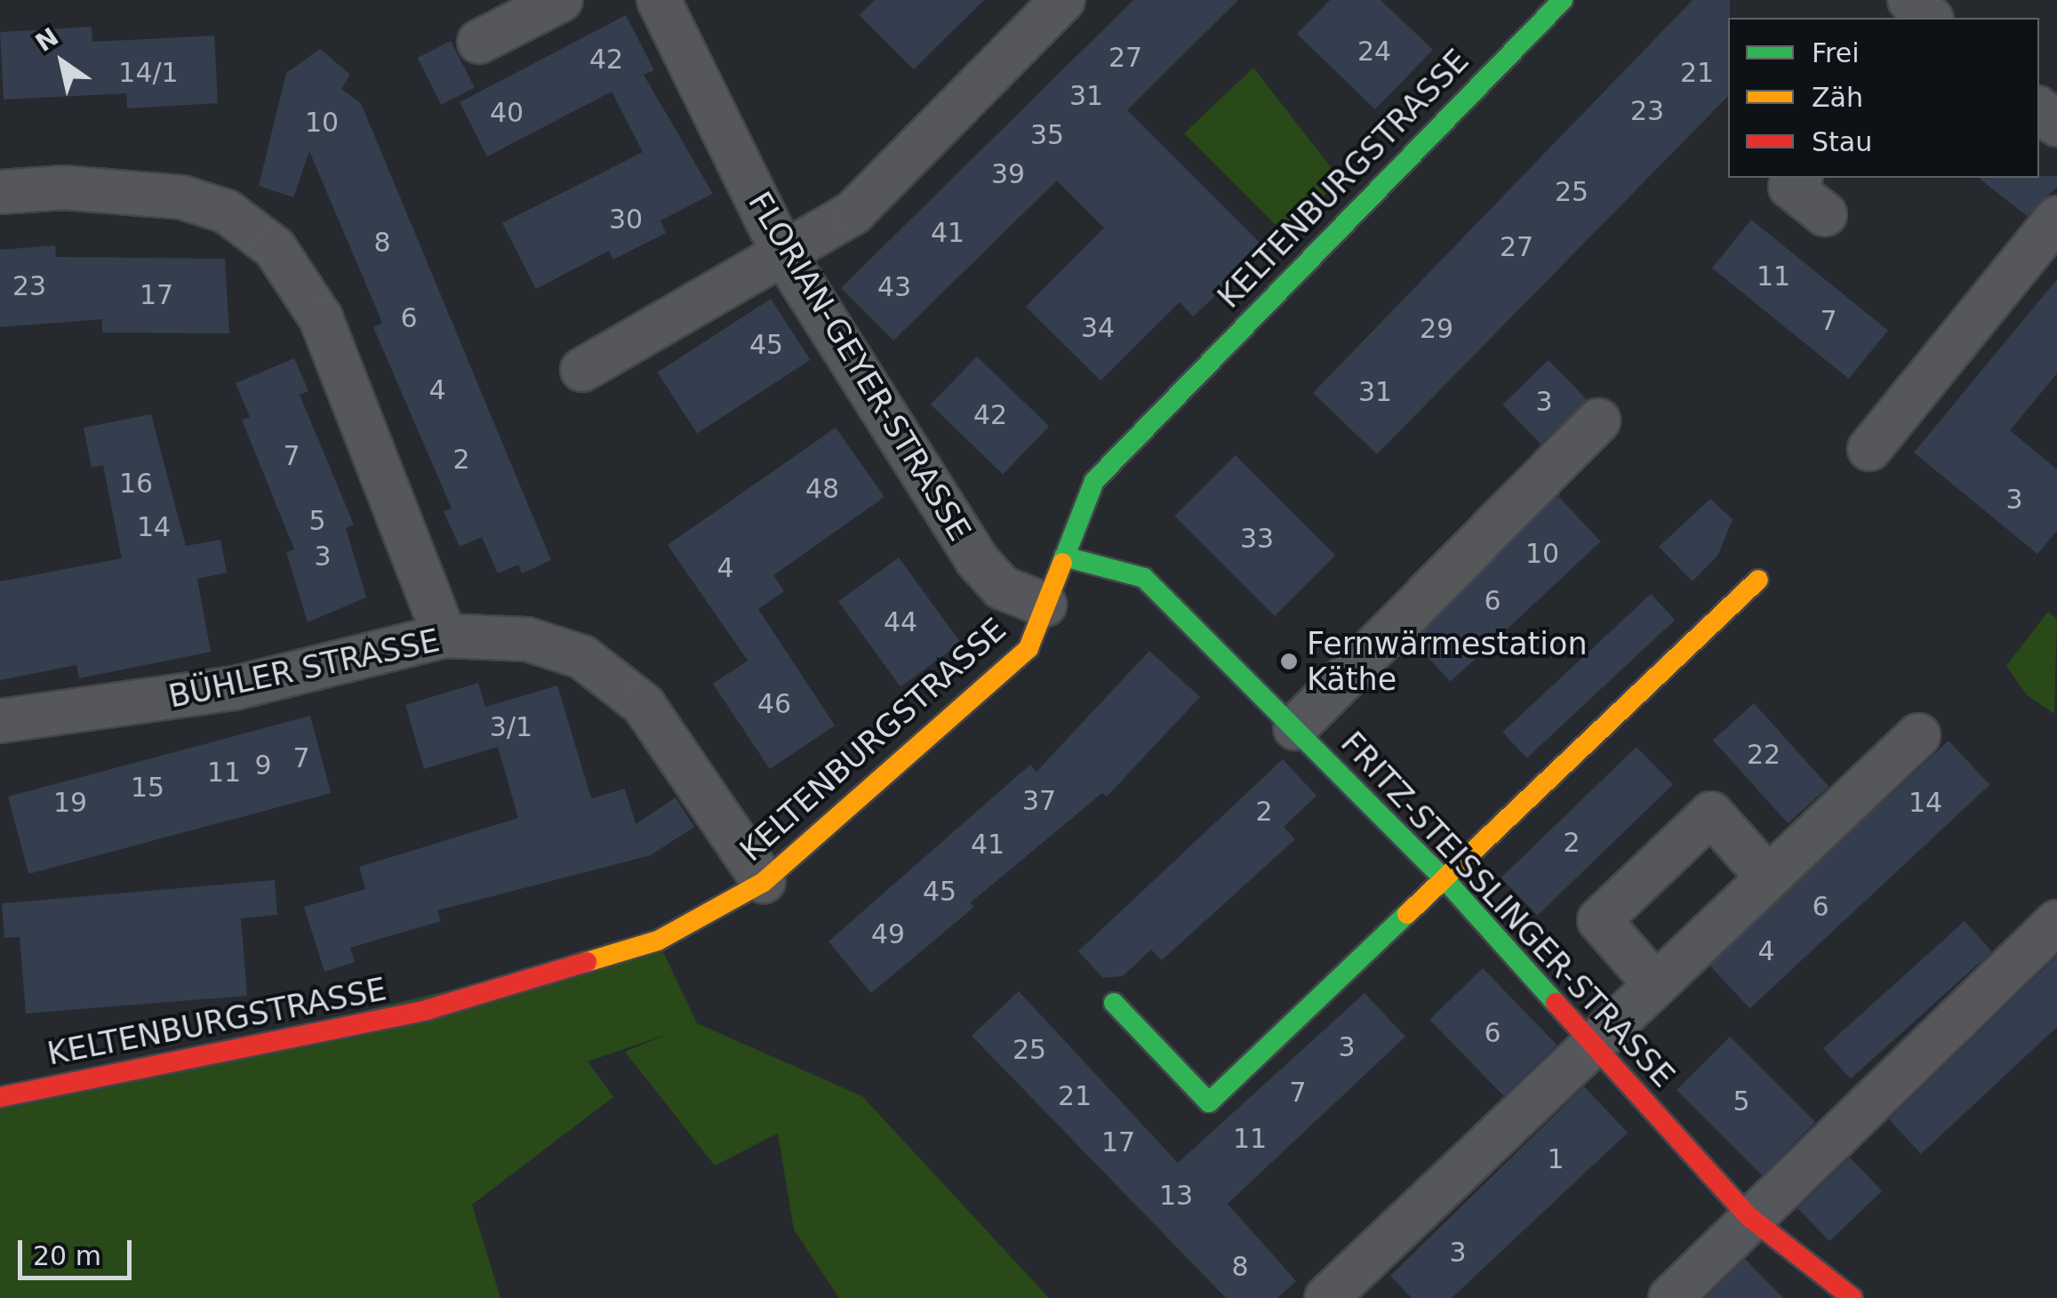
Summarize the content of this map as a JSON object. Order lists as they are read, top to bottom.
{
  "streets": {
    "street": [
      "KELTENBURGSTRASSE",
      "FLORIAN-GEYER-STRASSE",
      "BÜHLER STRASSE",
      "FRITZ-STEISSLINGER-STRASSE"
    ]
  },
  "crossings": [
    ["KELTENBURGSTRASSE", "FLORIAN-GEYER-STRASSE"],
    ["KELTENBURGSTRASSE", "BÜHLER STRASSE"],
    ["KELTENBURGSTRASSE", "FRITZ-STEISSLINGER-STRASSE"]
  ],
  "places": ["Fernwärmestation Käthe"],
  "house_numbers": [
    "24",
    "27",
    "42",
    "14/1",
    "21",
    "31",
    "23",
    "40",
    "10",
    "35",
    "39",
    "25",
    "30",
    "41",
    "8",
    "27",
    "11",
    "23",
    "43",
    "17",
    "6",
    "7",
    "34",
    "29",
    "45",
    "4",
    "31",
    "3",
    "42",
    "7",
    "2",
    "16",
    "48",
    "3",
    "5",
    "14",
    "33",
    "10",
    "3",
    "4",
    "6",
    "44",
    "46",
    "3/1",
    "22",
    "7",
    "9",
    "11",
    "15",
    "37",
    "19",
    "14",
    "2",
    "2",
    "41",
    "45",
    "6",
    "49",
    "4",
    "6",
    "3",
    "25",
    "7",
    "21",
    "5",
    "11",
    "17",
    "1",
    "13",
    "3",
    "8"
  ],
  "legend": ["Frei", "Zäh", "Stau"],
  "scale_bar": "20 m",
  "north": "top left"
}
